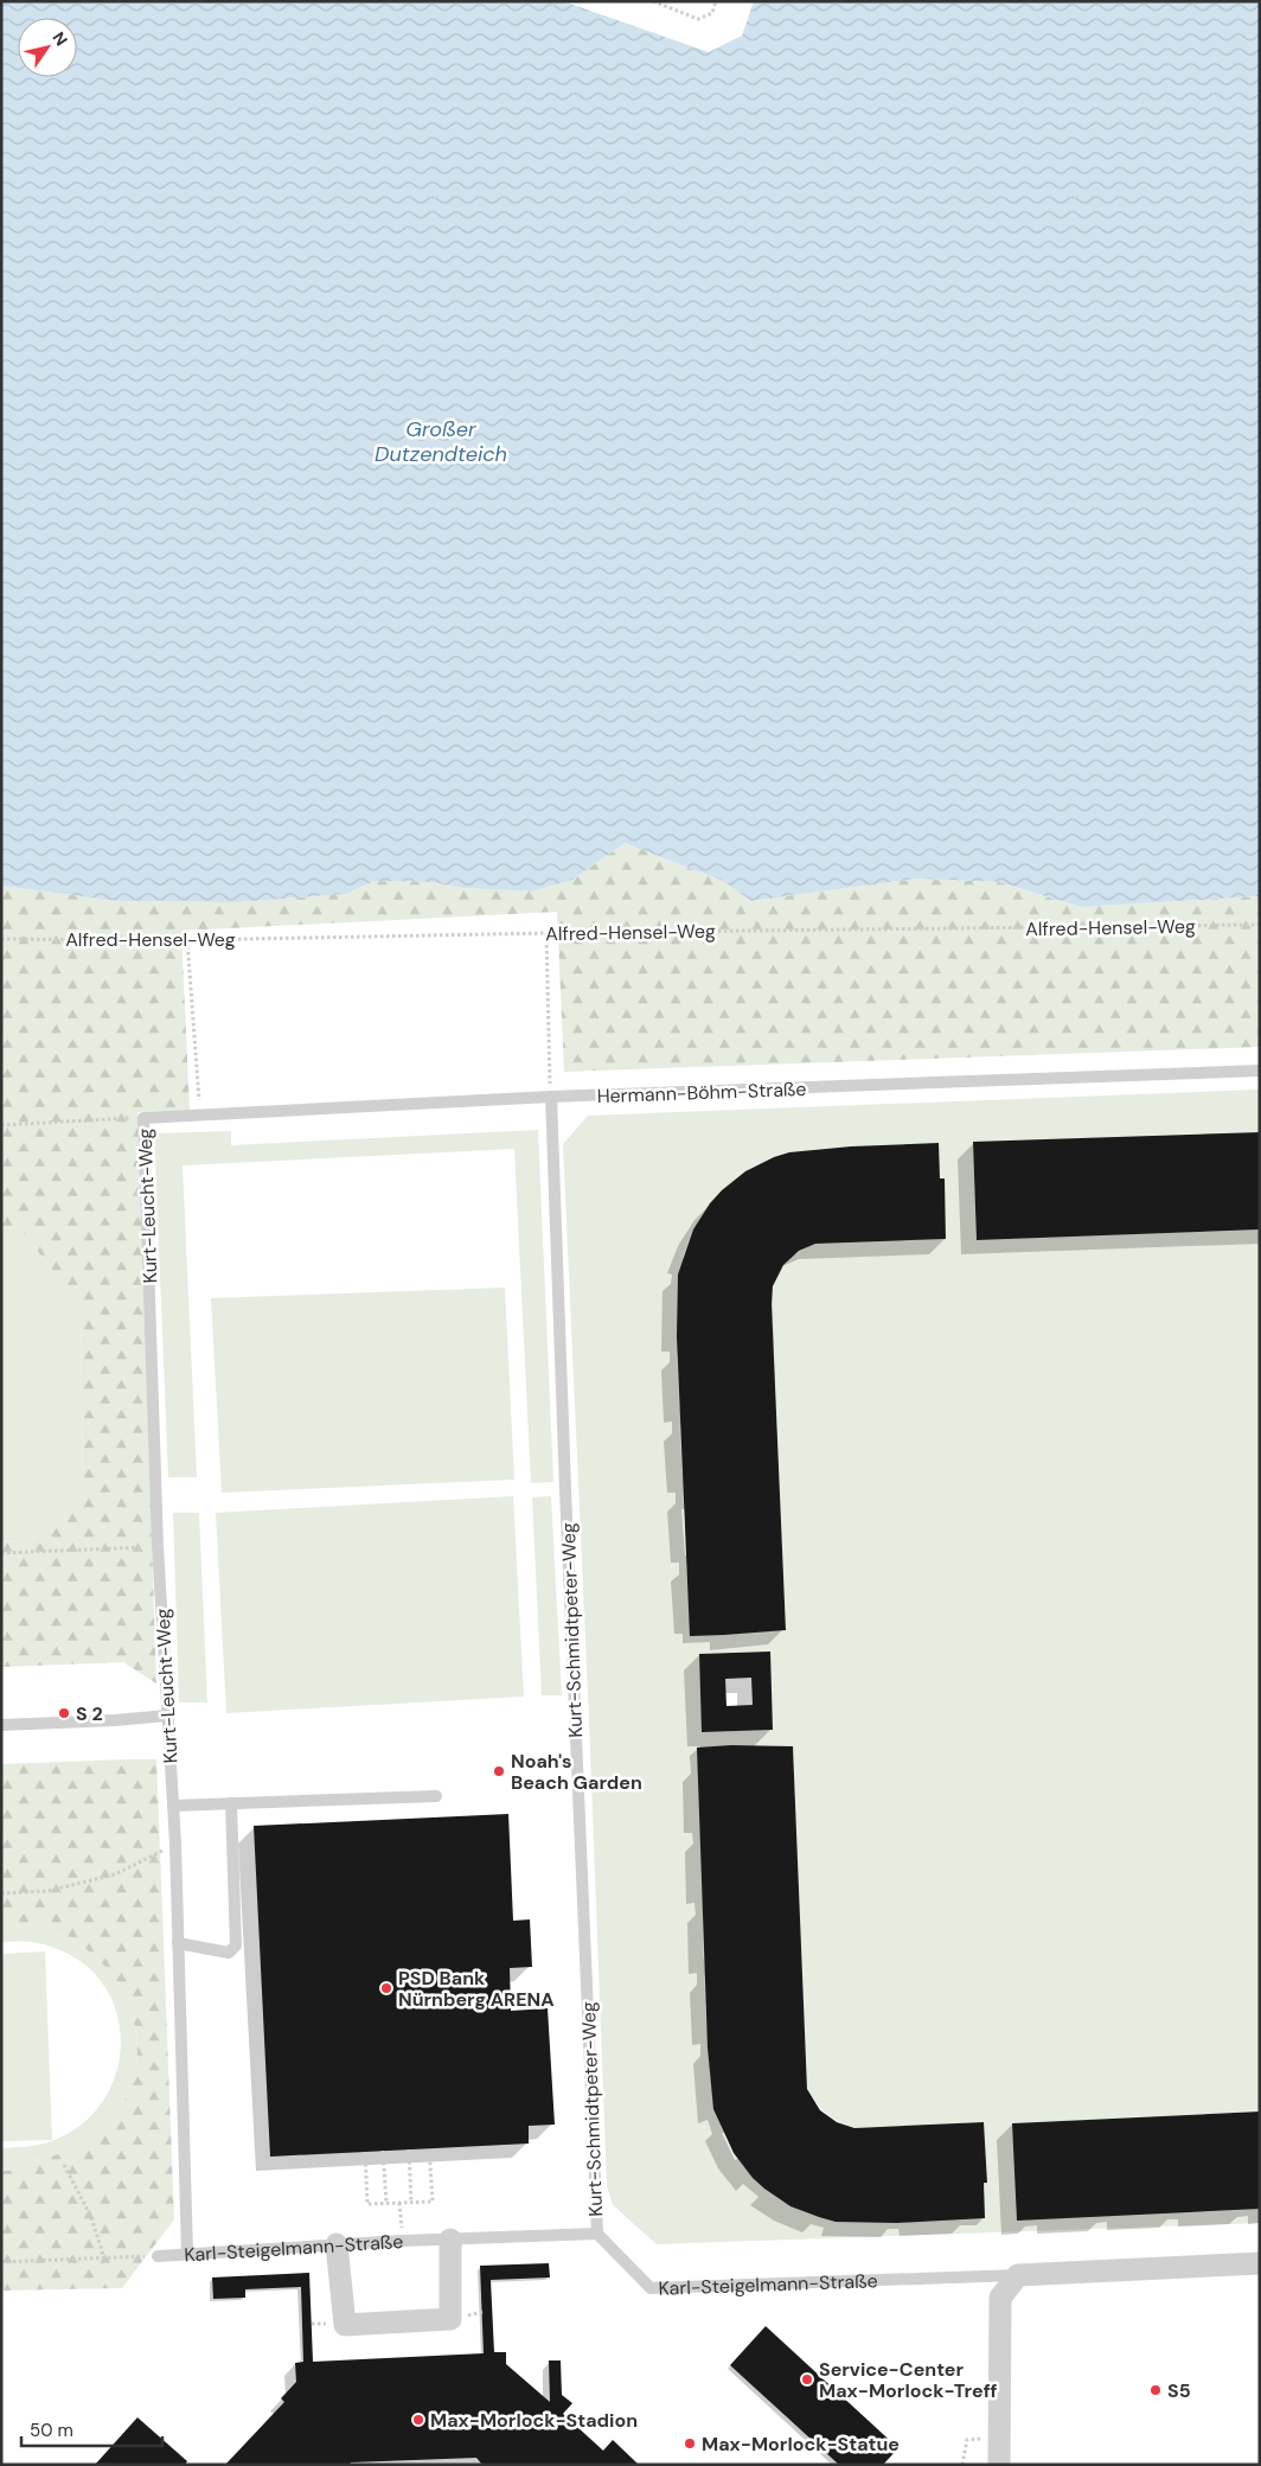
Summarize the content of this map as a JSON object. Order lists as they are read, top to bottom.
{
  "streets": {
    "street": ["Karl-Steigelmann-Straße"],
    "lane": ["Hermann-Böhm-Straße", "Kurt-Leucht-Weg", "Kurt-Schmidtpeter-Weg"],
    "path": ["Alfred-Hensel-Weg"]
  },
  "crossings": [
    ["Hermann-Böhm-Straße", "Kurt-Leucht-Weg"],
    ["Hermann-Böhm-Straße", "Kurt-Schmidtpeter-Weg"],
    ["Kurt-Leucht-Weg", "Karl-Steigelmann-Straße"],
    ["Kurt-Schmidtpeter-Weg", "Karl-Steigelmann-Straße"]
  ],
  "water": ["Großer Dutzendteich"],
  "places": [
    "S 2",
    "Noah's Beach Garden",
    "PSD Bank Nürnberg ARENA",
    "Service-Center Max-Morlock-Treff",
    "S5",
    "Max-Morlock-Stadion",
    "Max-Morlock-Statue"
  ],
  "scale_bar": "50 m",
  "north": "top right"
}
